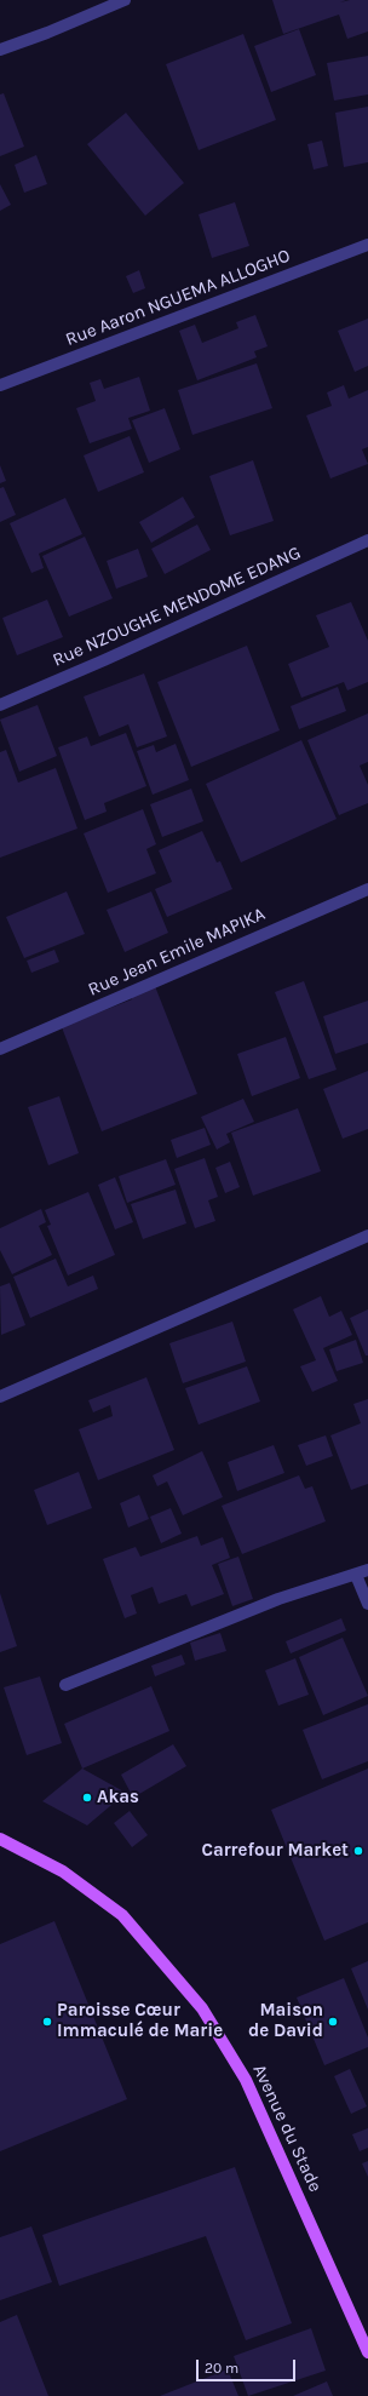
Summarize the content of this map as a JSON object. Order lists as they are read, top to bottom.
{
  "streets": {
    "main road": ["Avenue du Stade"],
    "street": ["Rue Aaron NGUEMA ALLOGHO", "Rue NZOUGHE MENDOME EDANG", "Rue Jean Emile MAPIKA"]
  },
  "places": [
    "Akas",
    "Carrefour Market",
    "Paroisse Cœur Immaculé de Marie",
    "Maison de David"
  ],
  "scale_bar": "20 m"
}
